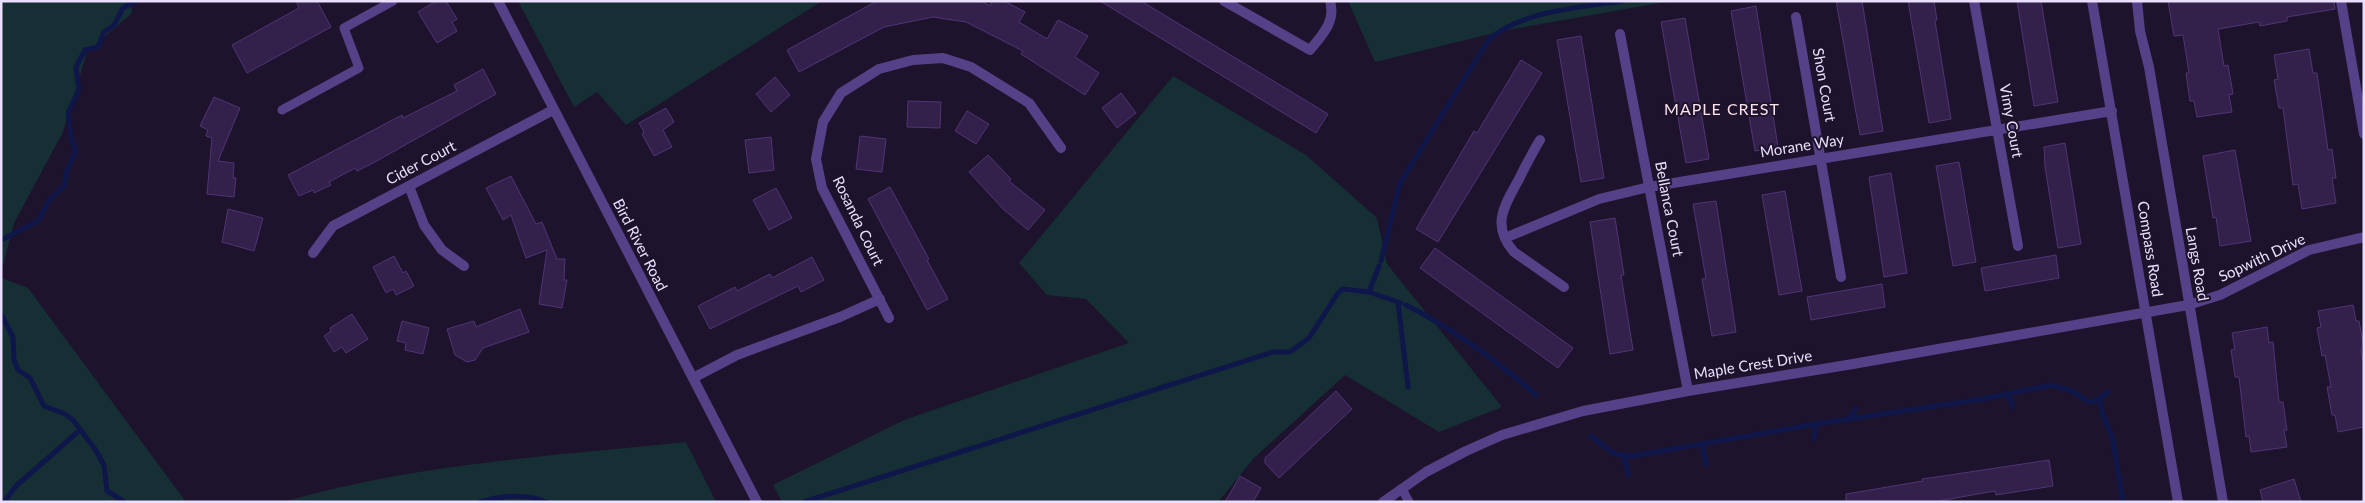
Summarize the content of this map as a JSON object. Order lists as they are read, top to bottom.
{
  "streets": {
    "street": [
      "Shon Court",
      "Vimy Court",
      "Morane Way",
      "Cider Court",
      "Bellanca Court",
      "Rosanda Court",
      "Bird River Road",
      "Compass Road",
      "Sopwith Drive",
      "Langs Road",
      "Maple Crest Drive"
    ]
  },
  "crossings": [
    ["Shon Court", "Morane Way"],
    ["Vimy Court", "Morane Way"],
    ["Morane Way", "Bellanca Court"],
    ["Morane Way", "Compass Road"],
    ["Cider Court", "Bird River Road"],
    ["Bellanca Court", "Maple Crest Drive"],
    ["Compass Road", "Sopwith Drive"],
    ["Compass Road", "Maple Crest Drive"],
    ["Sopwith Drive", "Langs Road"],
    ["Sopwith Drive", "Maple Crest Drive"]
  ],
  "districts": ["MAPLE CREST"]
}
